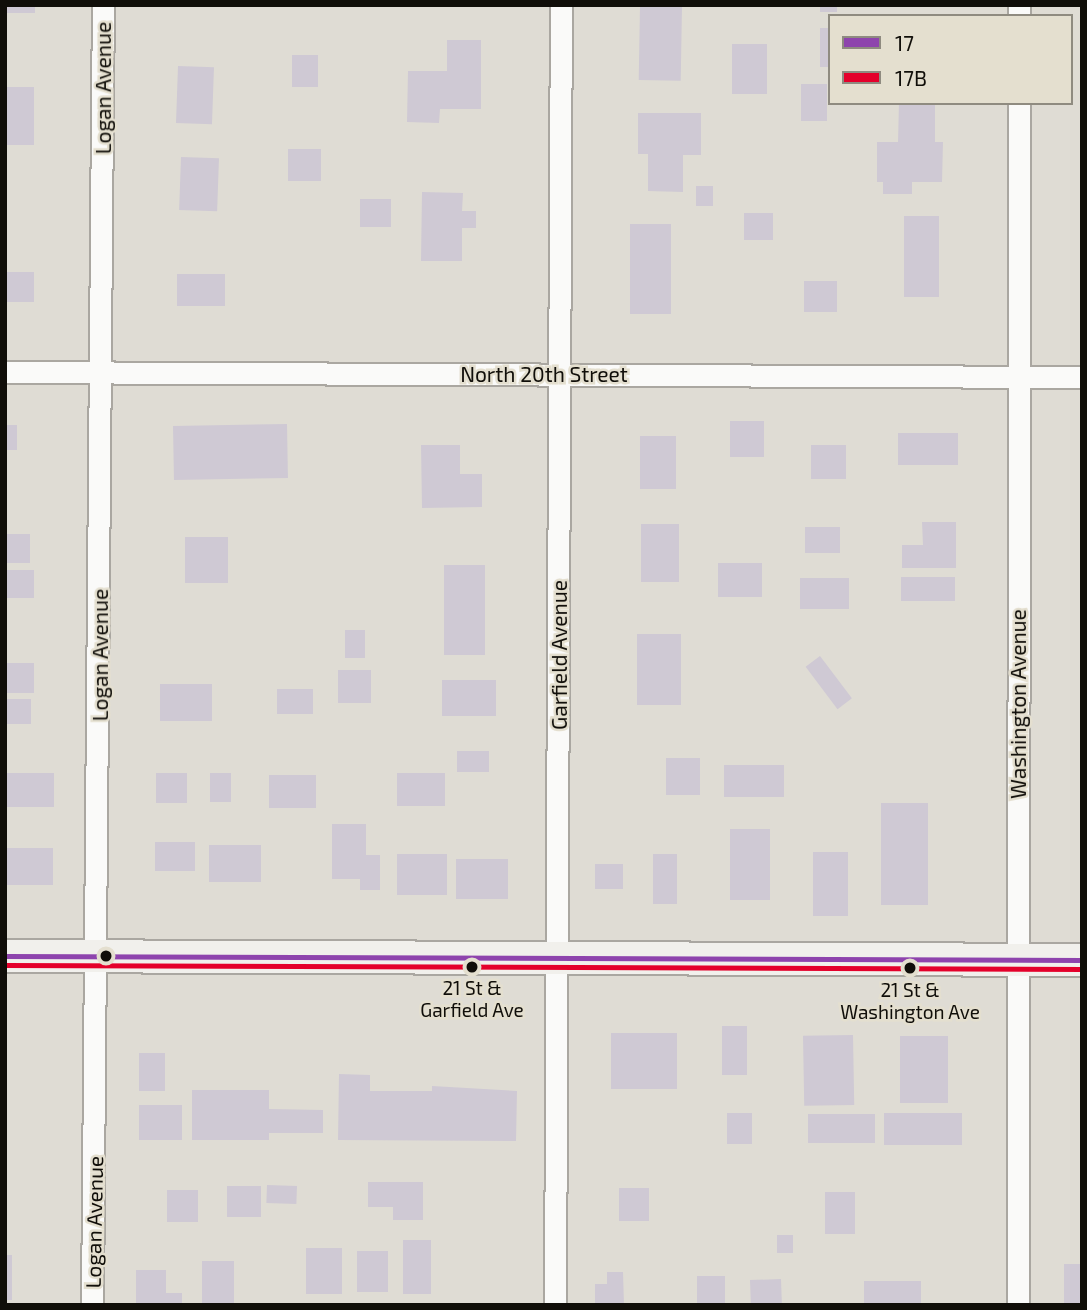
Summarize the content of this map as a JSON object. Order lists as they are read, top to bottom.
{
  "streets": {
    "street": [
      "Logan Avenue",
      "North 20th Street",
      "Garfield Avenue",
      "Washington Avenue"
    ]
  },
  "crossings": [
    ["Logan Avenue", "North 20th Street"],
    ["North 20th Street", "Garfield Avenue"],
    ["North 20th Street", "Washington Avenue"]
  ],
  "places": ["21 St & Garfield Ave", "21 St & Washington Ave"],
  "lines": ["transit line 17", "transit line 17B"],
  "legend": ["17", "17B"]
}
